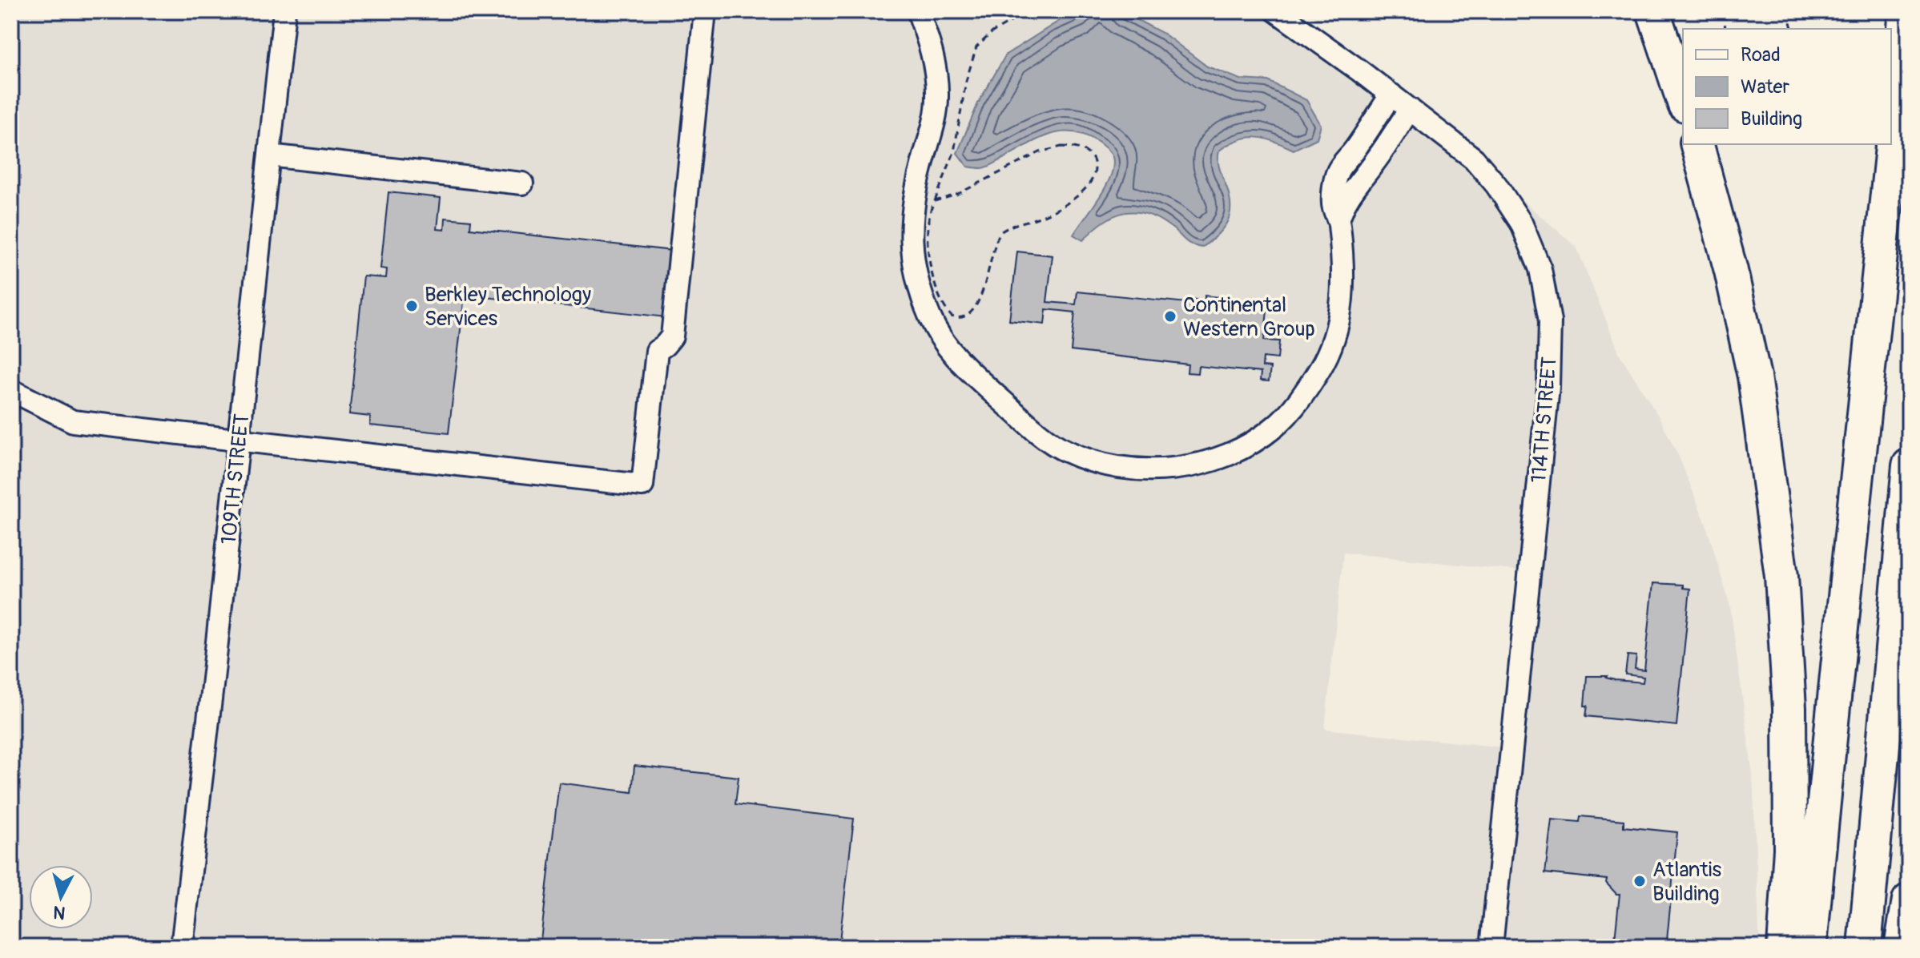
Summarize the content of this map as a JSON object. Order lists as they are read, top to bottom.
{
  "streets": {
    "street": ["114TH STREET", "109TH STREET"]
  },
  "places": ["Berkley Technology Services", "Continental Western Group", "Atlantis Building"],
  "legend": ["Road", "Water", "Building"],
  "north": "bottom"
}
